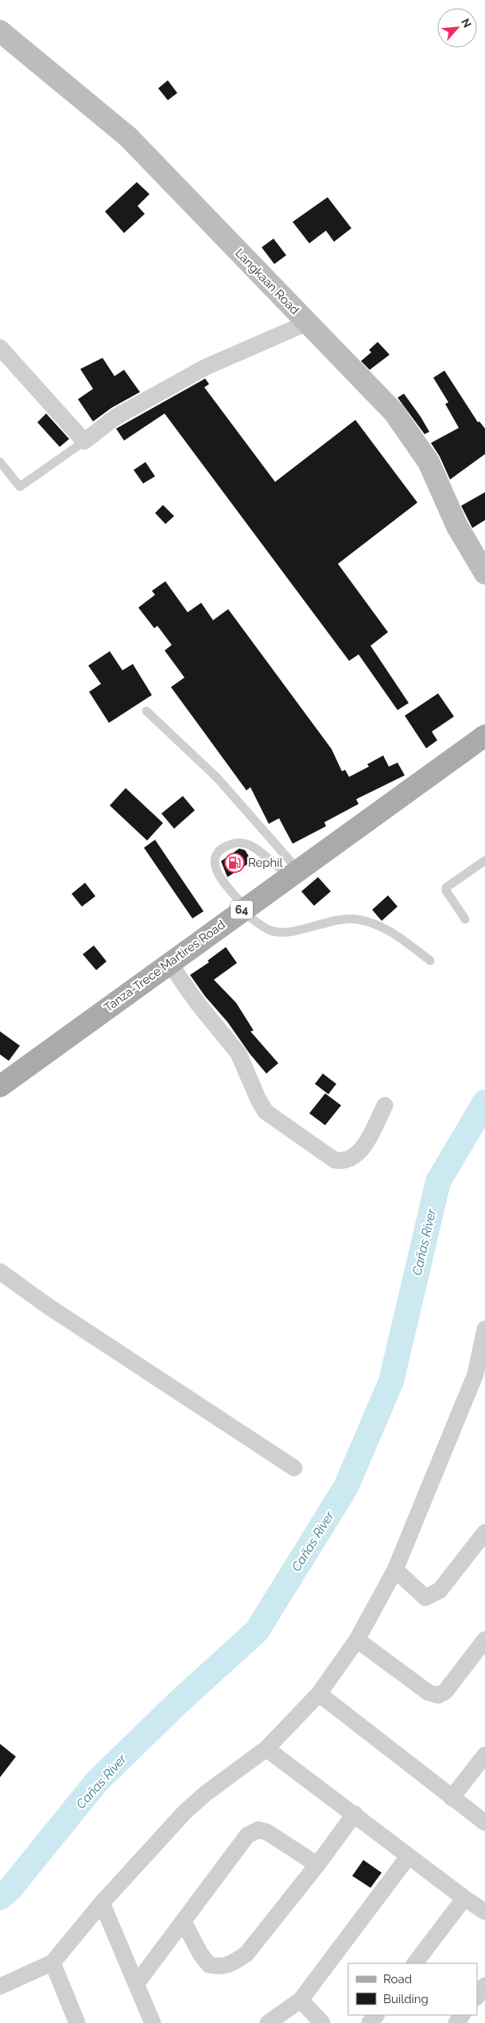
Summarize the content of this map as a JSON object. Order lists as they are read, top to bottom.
{
  "streets": {
    "main road": ["64", "Tanza-Trece Martires Road"],
    "street": ["Langkaan Road"]
  },
  "water": ["Cañas River"],
  "places": {
    "fuel station": ["Rephil"]
  },
  "legend": ["Road", "Building"],
  "north": "top right"
}
